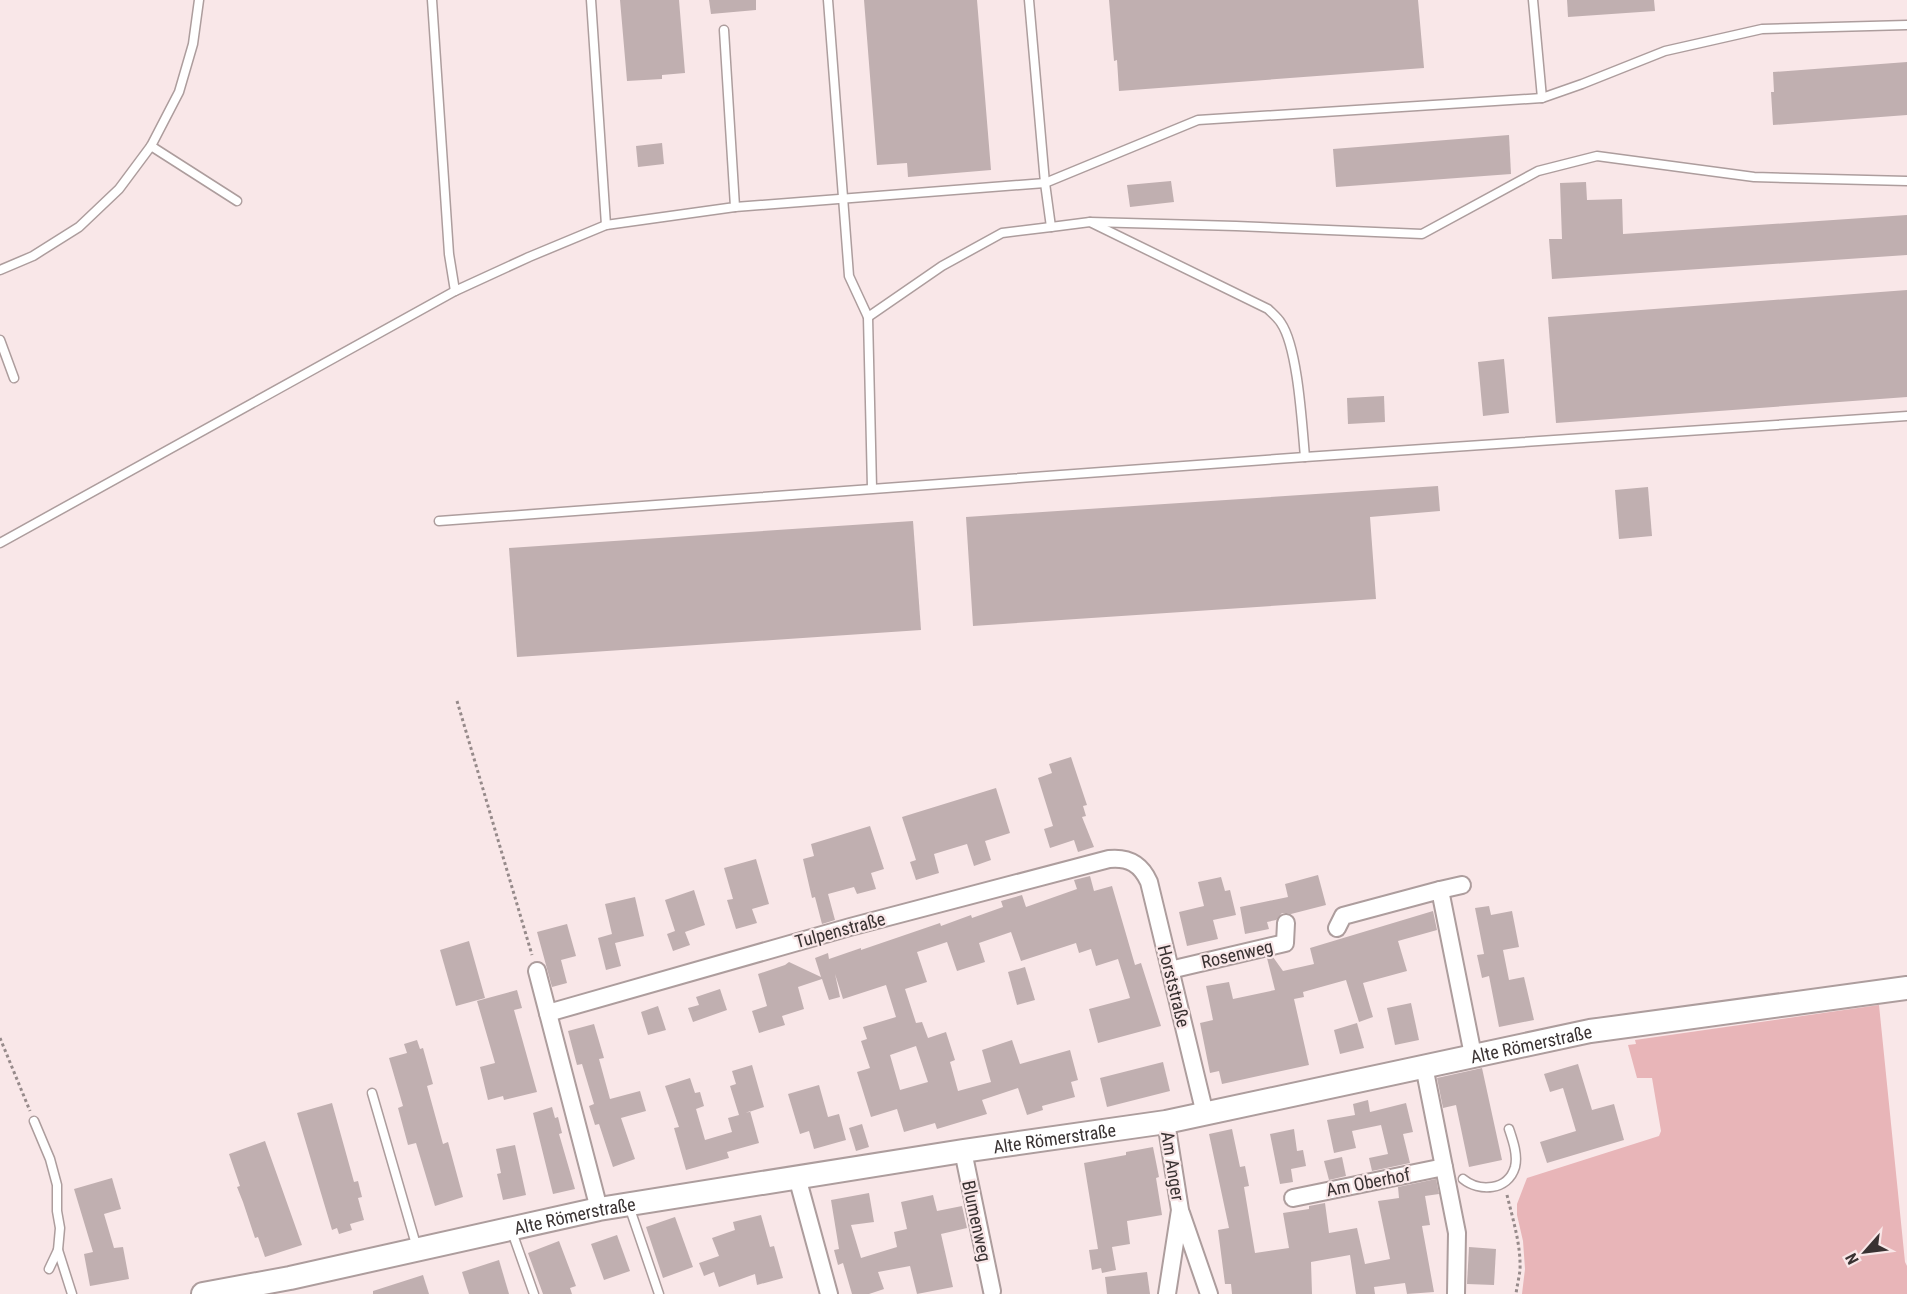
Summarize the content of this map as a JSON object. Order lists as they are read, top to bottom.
{
  "streets": {
    "main road": ["Alte Römerstraße"],
    "street": [
      "Tulpenstraße",
      "Rosenweg",
      "Horststraße",
      "Am Anger",
      "Am Oberhof",
      "Blumenweg"
    ]
  },
  "crossings": [
    ["Tulpenstraße", "Horststraße"],
    ["Rosenweg", "Horststraße"],
    ["Horststraße", "Alte Römerstraße"],
    ["Alte Römerstraße", "Am Anger"],
    ["Alte Römerstraße", "Blumenweg"]
  ],
  "north": "bottom left"
}
